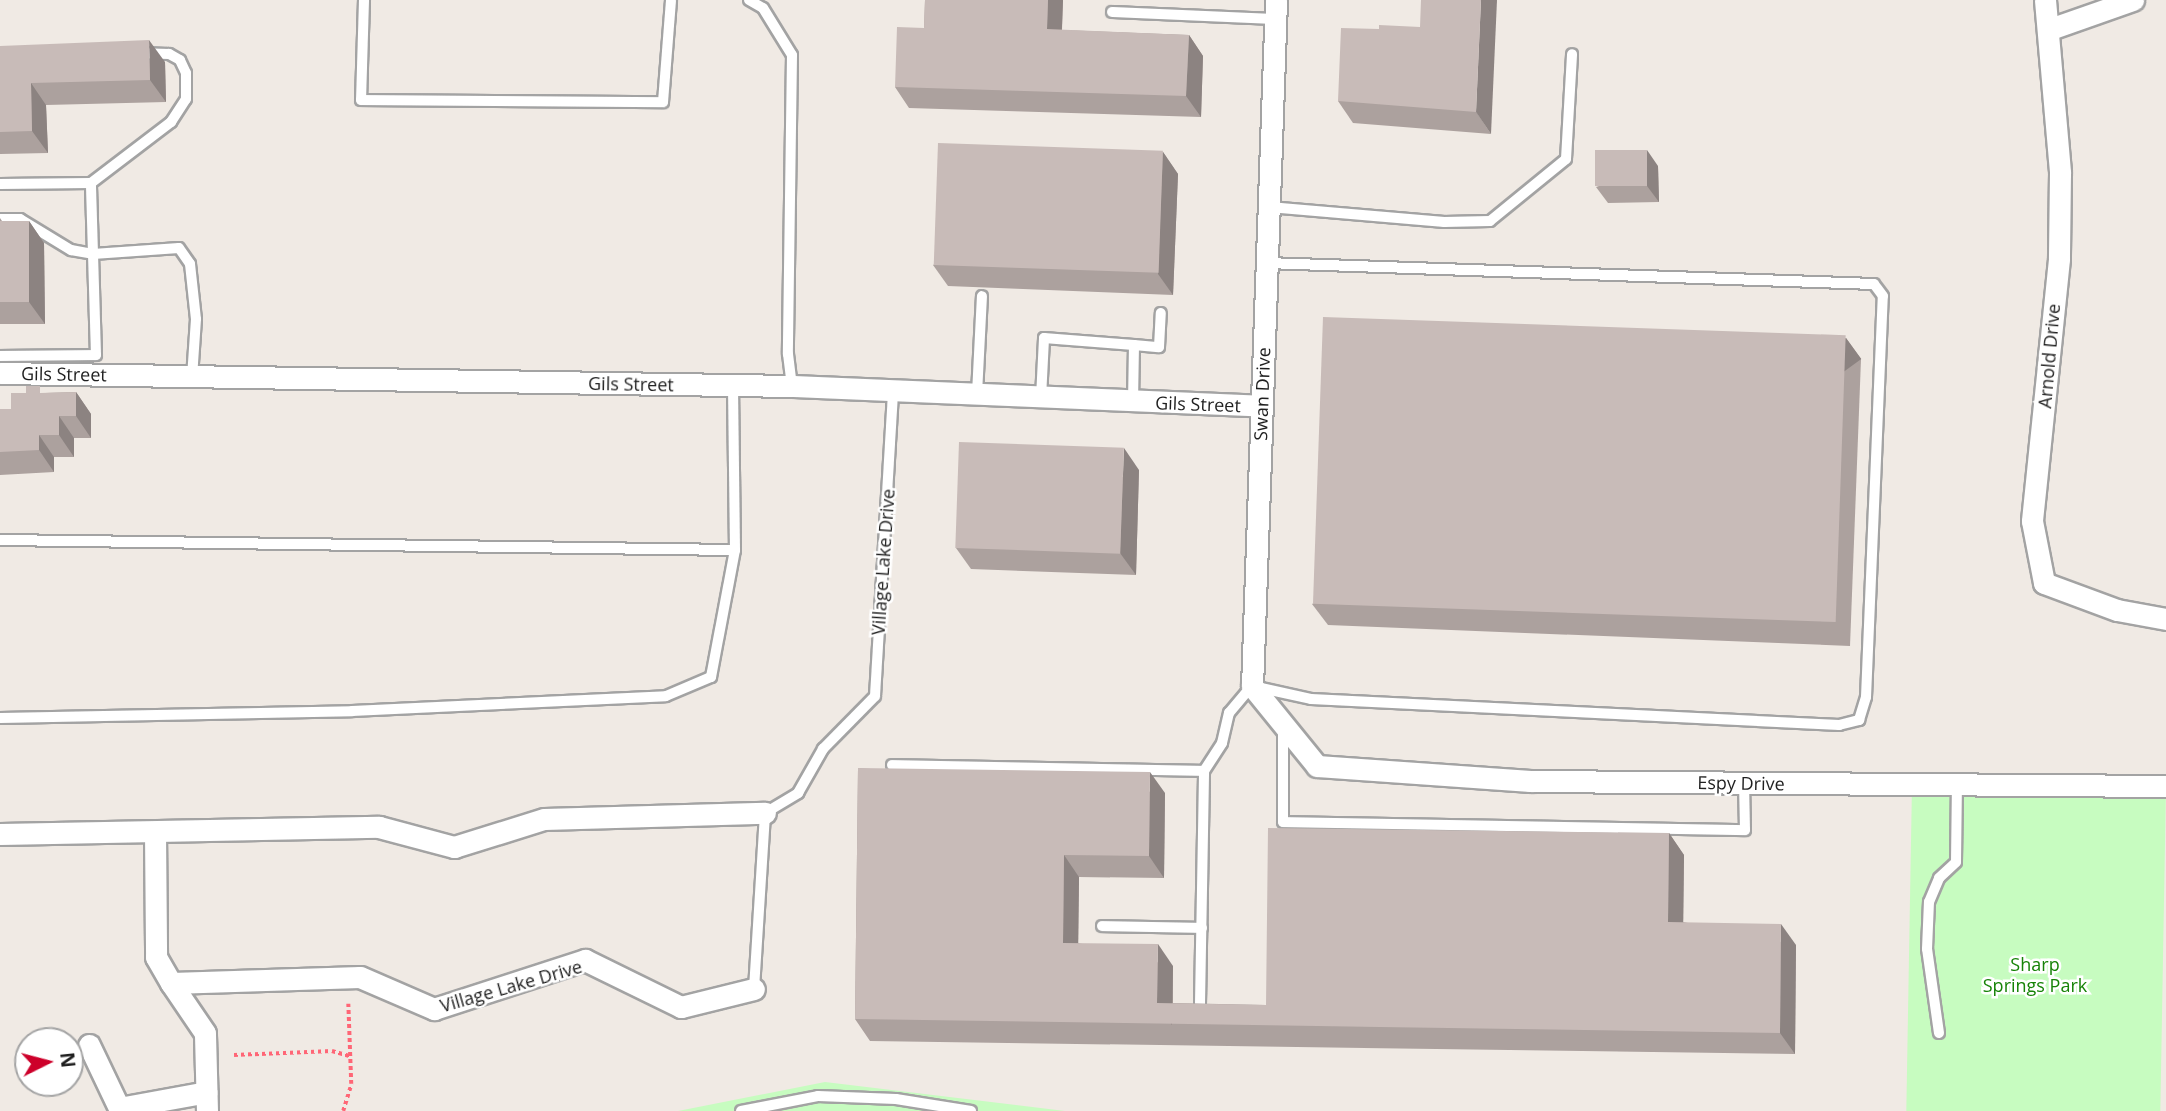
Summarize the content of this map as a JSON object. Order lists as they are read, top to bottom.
{
  "streets": {
    "street": [
      "Arnold Drive",
      "Gils Street",
      "Swan Drive",
      "Village Lake Drive",
      "Espy Drive"
    ]
  },
  "crossings": [
    ["Gils Street", "Swan Drive"],
    ["Gils Street", "Village Lake Drive"]
  ],
  "parks": ["Sharp Springs Park"],
  "north": "right"
}
